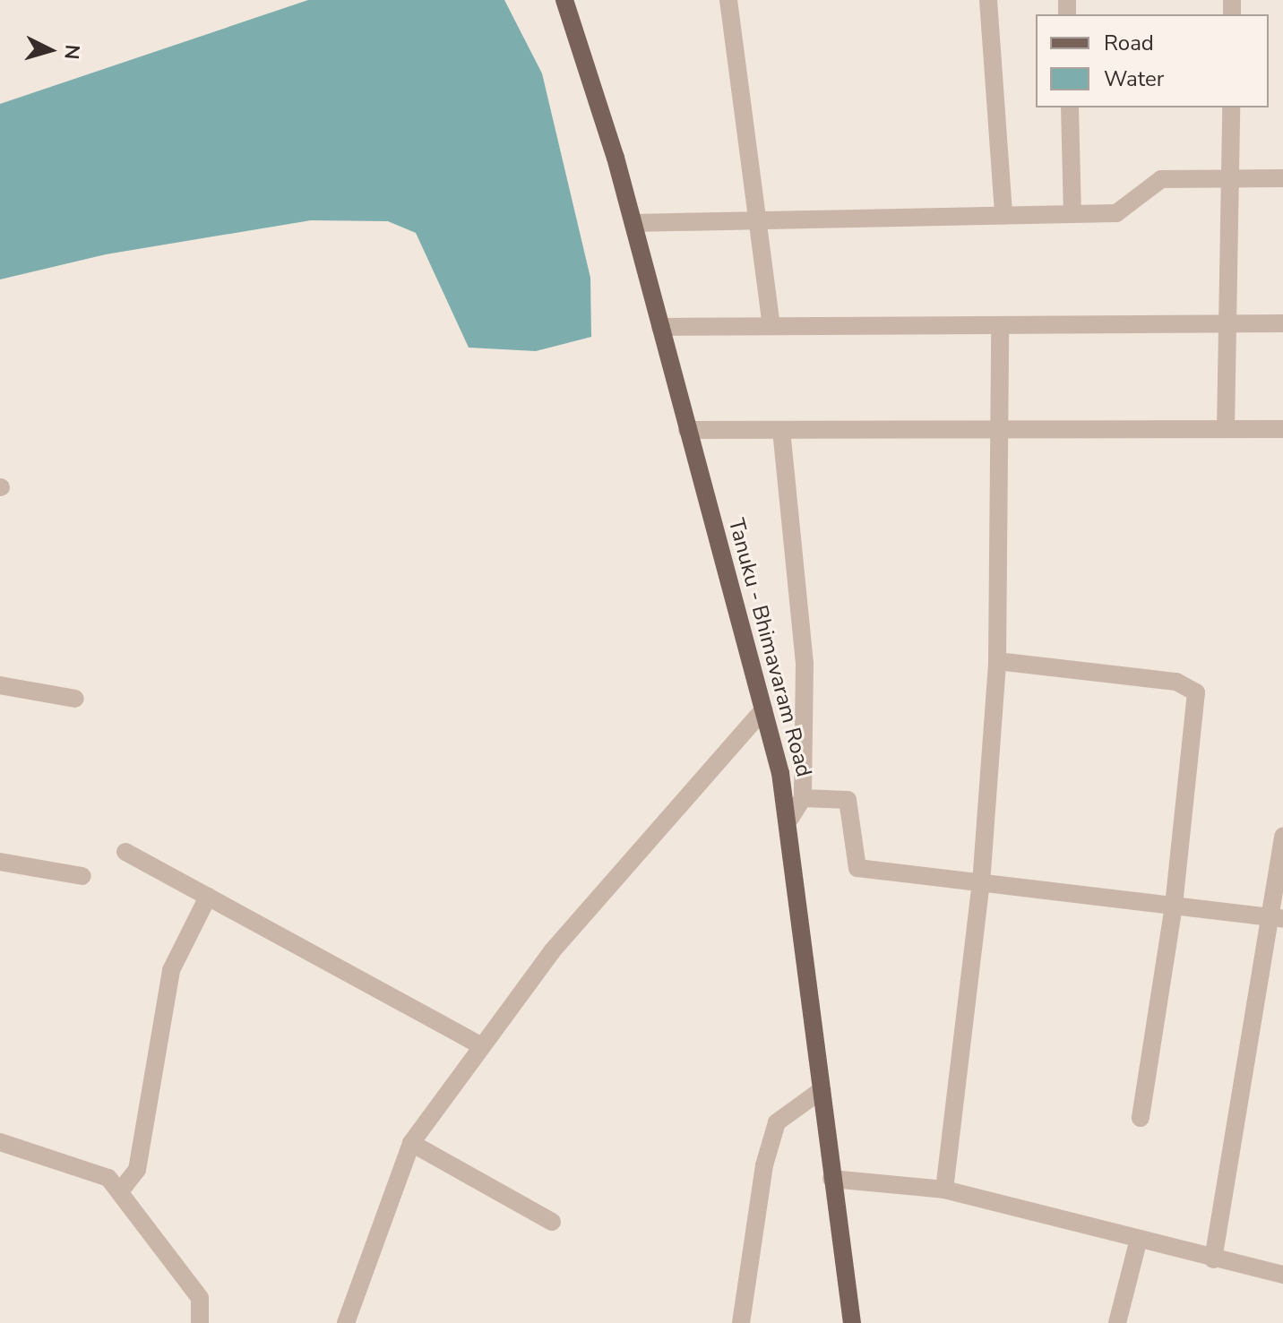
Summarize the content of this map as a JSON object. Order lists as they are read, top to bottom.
{
  "streets": {
    "main road": ["Tanuku - Bhimavaram Road"]
  },
  "legend": ["Road", "Water"],
  "north": "right"
}
